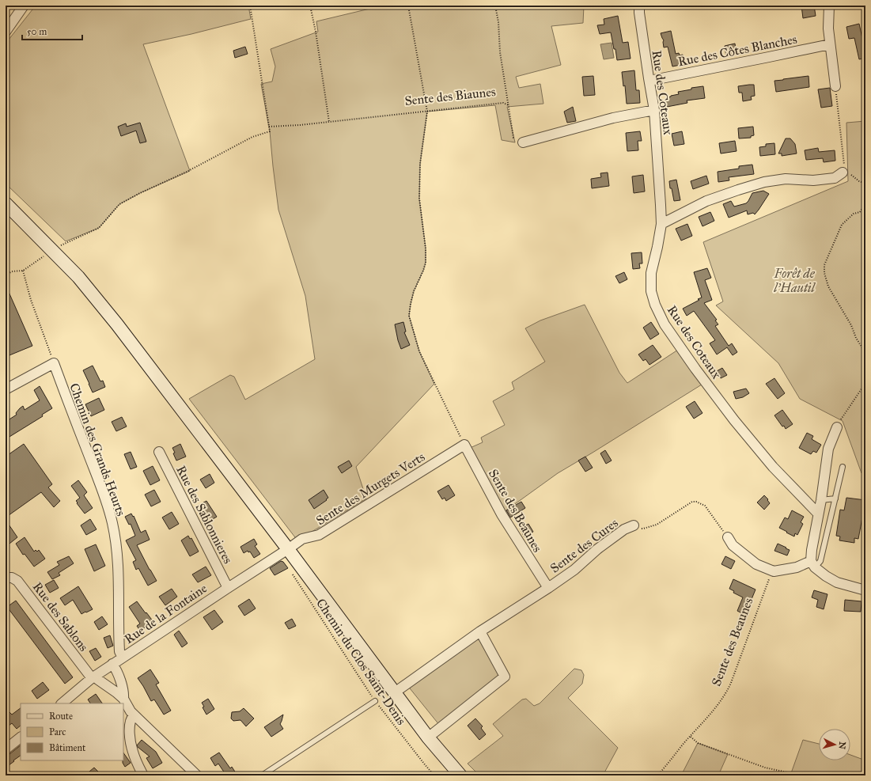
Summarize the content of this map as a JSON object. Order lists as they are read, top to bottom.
{
  "streets": {
    "street": [
      "Rue des Côtes Blanches",
      "Rue des Coteaux",
      "Chemin des Grands Heurts",
      "Sente des Murgets Verts",
      "Sente des Beaunes",
      "Rue des Sablonnieres",
      "Sente des Cures",
      "Rue de la Fontaine",
      "Rue des Sablons"
    ],
    "path": ["Sente des Biaunes", "Chemin du Clos Saint-Denis"]
  },
  "crossings": [
    ["Rue des Côtes Blanches", "Rue des Coteaux"],
    ["Chemin des Grands Heurts", "Rue de la Fontaine"],
    ["Sente des Murgets Verts", "Sente des Beaunes"],
    ["Sente des Murgets Verts", "Rue de la Fontaine"],
    ["Sente des Beaunes", "Sente des Cures"],
    ["Rue des Sablonnieres", "Rue de la Fontaine"],
    ["Rue de la Fontaine", "Rue des Sablons"]
  ],
  "parks": ["Forêt de l'Hautil"],
  "legend": ["Route", "Parc", "Bâtiment"],
  "scale_bar": "50 m",
  "north": "right"
}
